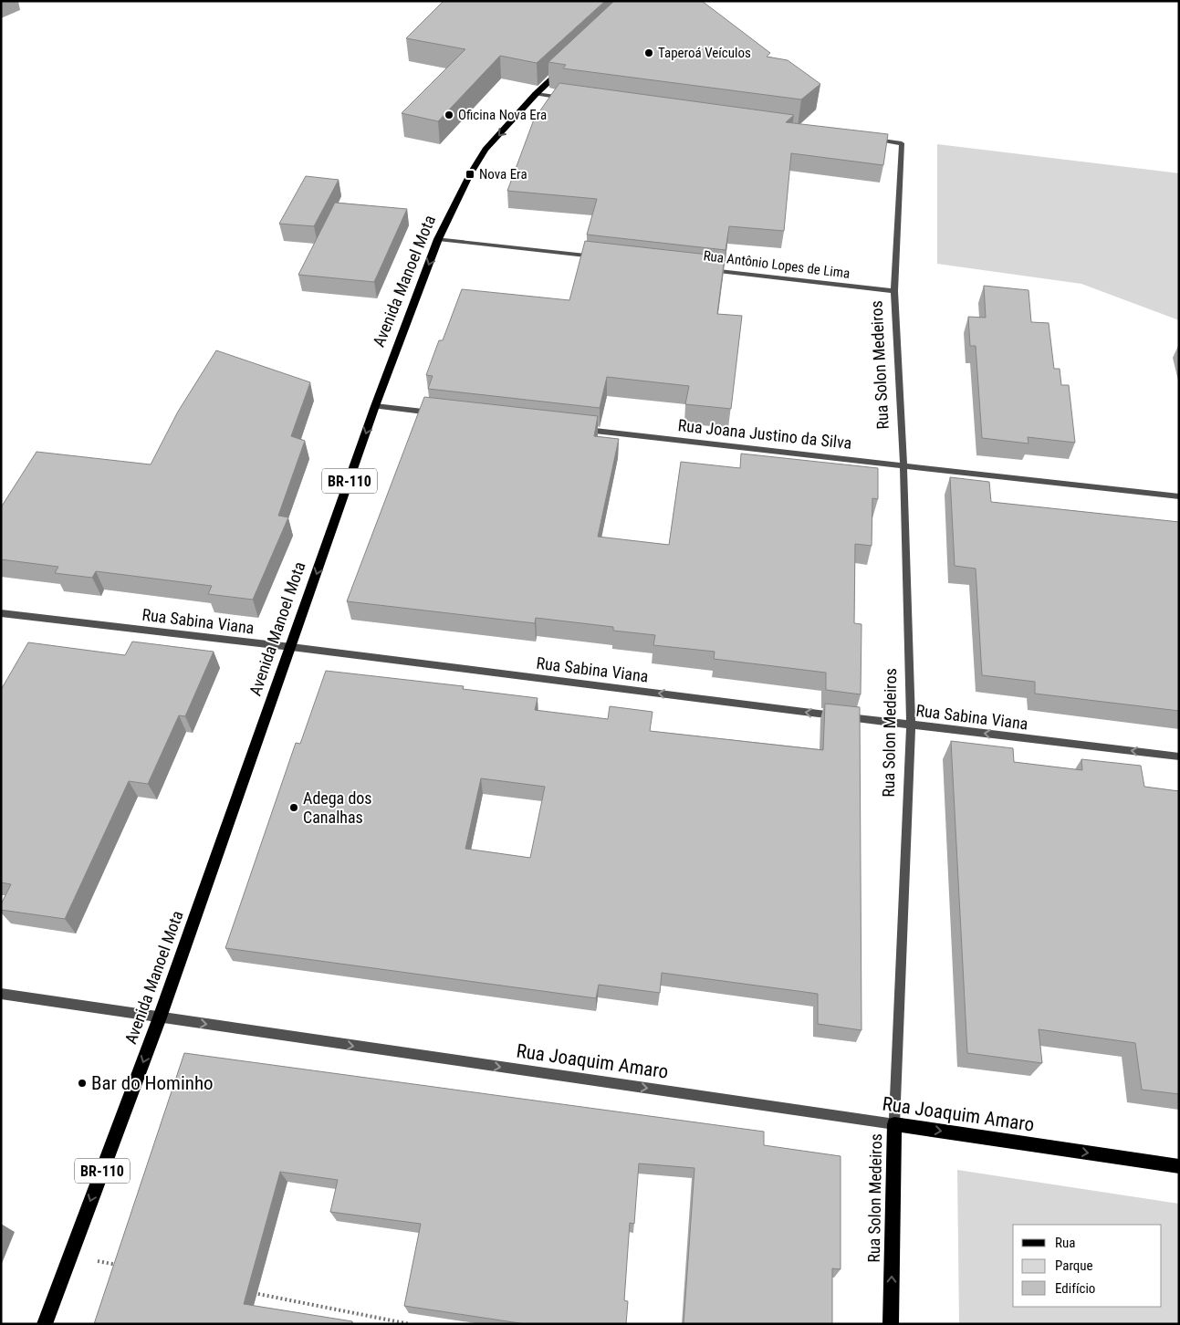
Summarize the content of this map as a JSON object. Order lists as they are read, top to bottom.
{
  "streets": {
    "main road": [
      "Avenida Manoel Mota",
      "Rua Solon Medeiros",
      "BR-110",
      "Rua Joaquim Amaro"
    ],
    "street": ["Rua Antônio Lopes de Lima", "Rua Joana Justino da Silva", "Rua Sabina Viana"]
  },
  "crossings": [
    ["Rua Antônio Lopes de Lima", "Rua Solon Medeiros"],
    ["Avenida Manoel Mota", "Rua Sabina Viana"],
    ["Avenida Manoel Mota", "Rua Joaquim Amaro"],
    ["Rua Solon Medeiros", "Rua Joana Justino da Silva"],
    ["Rua Solon Medeiros", "Rua Sabina Viana"],
    ["Rua Solon Medeiros", "Rua Joaquim Amaro"]
  ],
  "one_way": ["Avenida Manoel Mota", "Rua Sabina Viana", "Rua Joaquim Amaro"],
  "places": {
    "other": [
      "Taperoá Veículos",
      "Oficina Nova Era",
      "Adega dos Canalhas",
      "Bar do Hominho"
    ],
    "transit": ["Nova Era"]
  },
  "legend": ["Rua", "Parque", "Edifício"]
}
